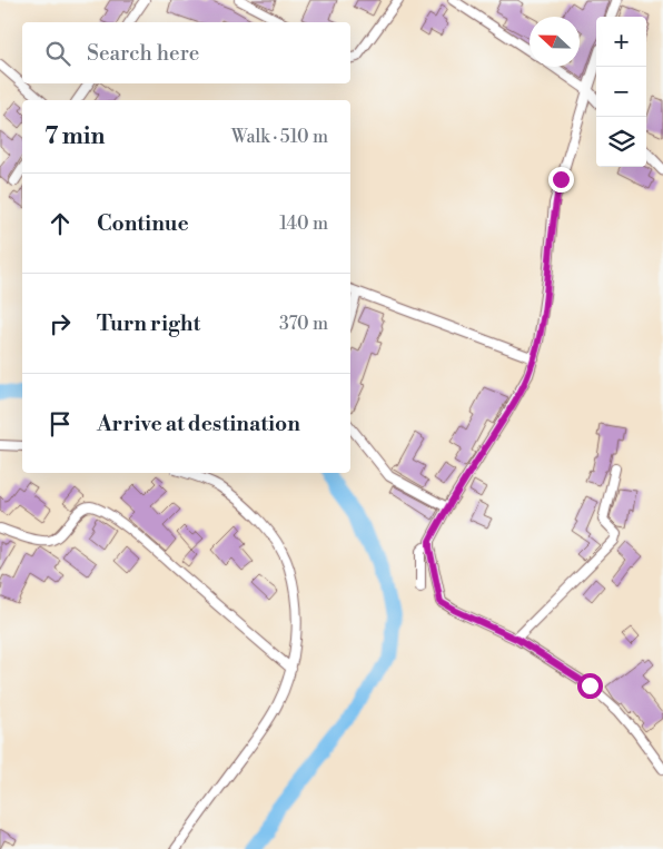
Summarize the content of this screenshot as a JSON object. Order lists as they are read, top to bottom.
{
  "north": "left",
  "page": {
    "map_buttons": ["+", "−"],
    "search": "Search here",
    "heading": ["7 min", "Walk · 510 m"],
    "list": [
      ["Continue", "140 m"],
      ["Turn right", "370 m"],
      "Arrive at destination"
    ]
  }
}
